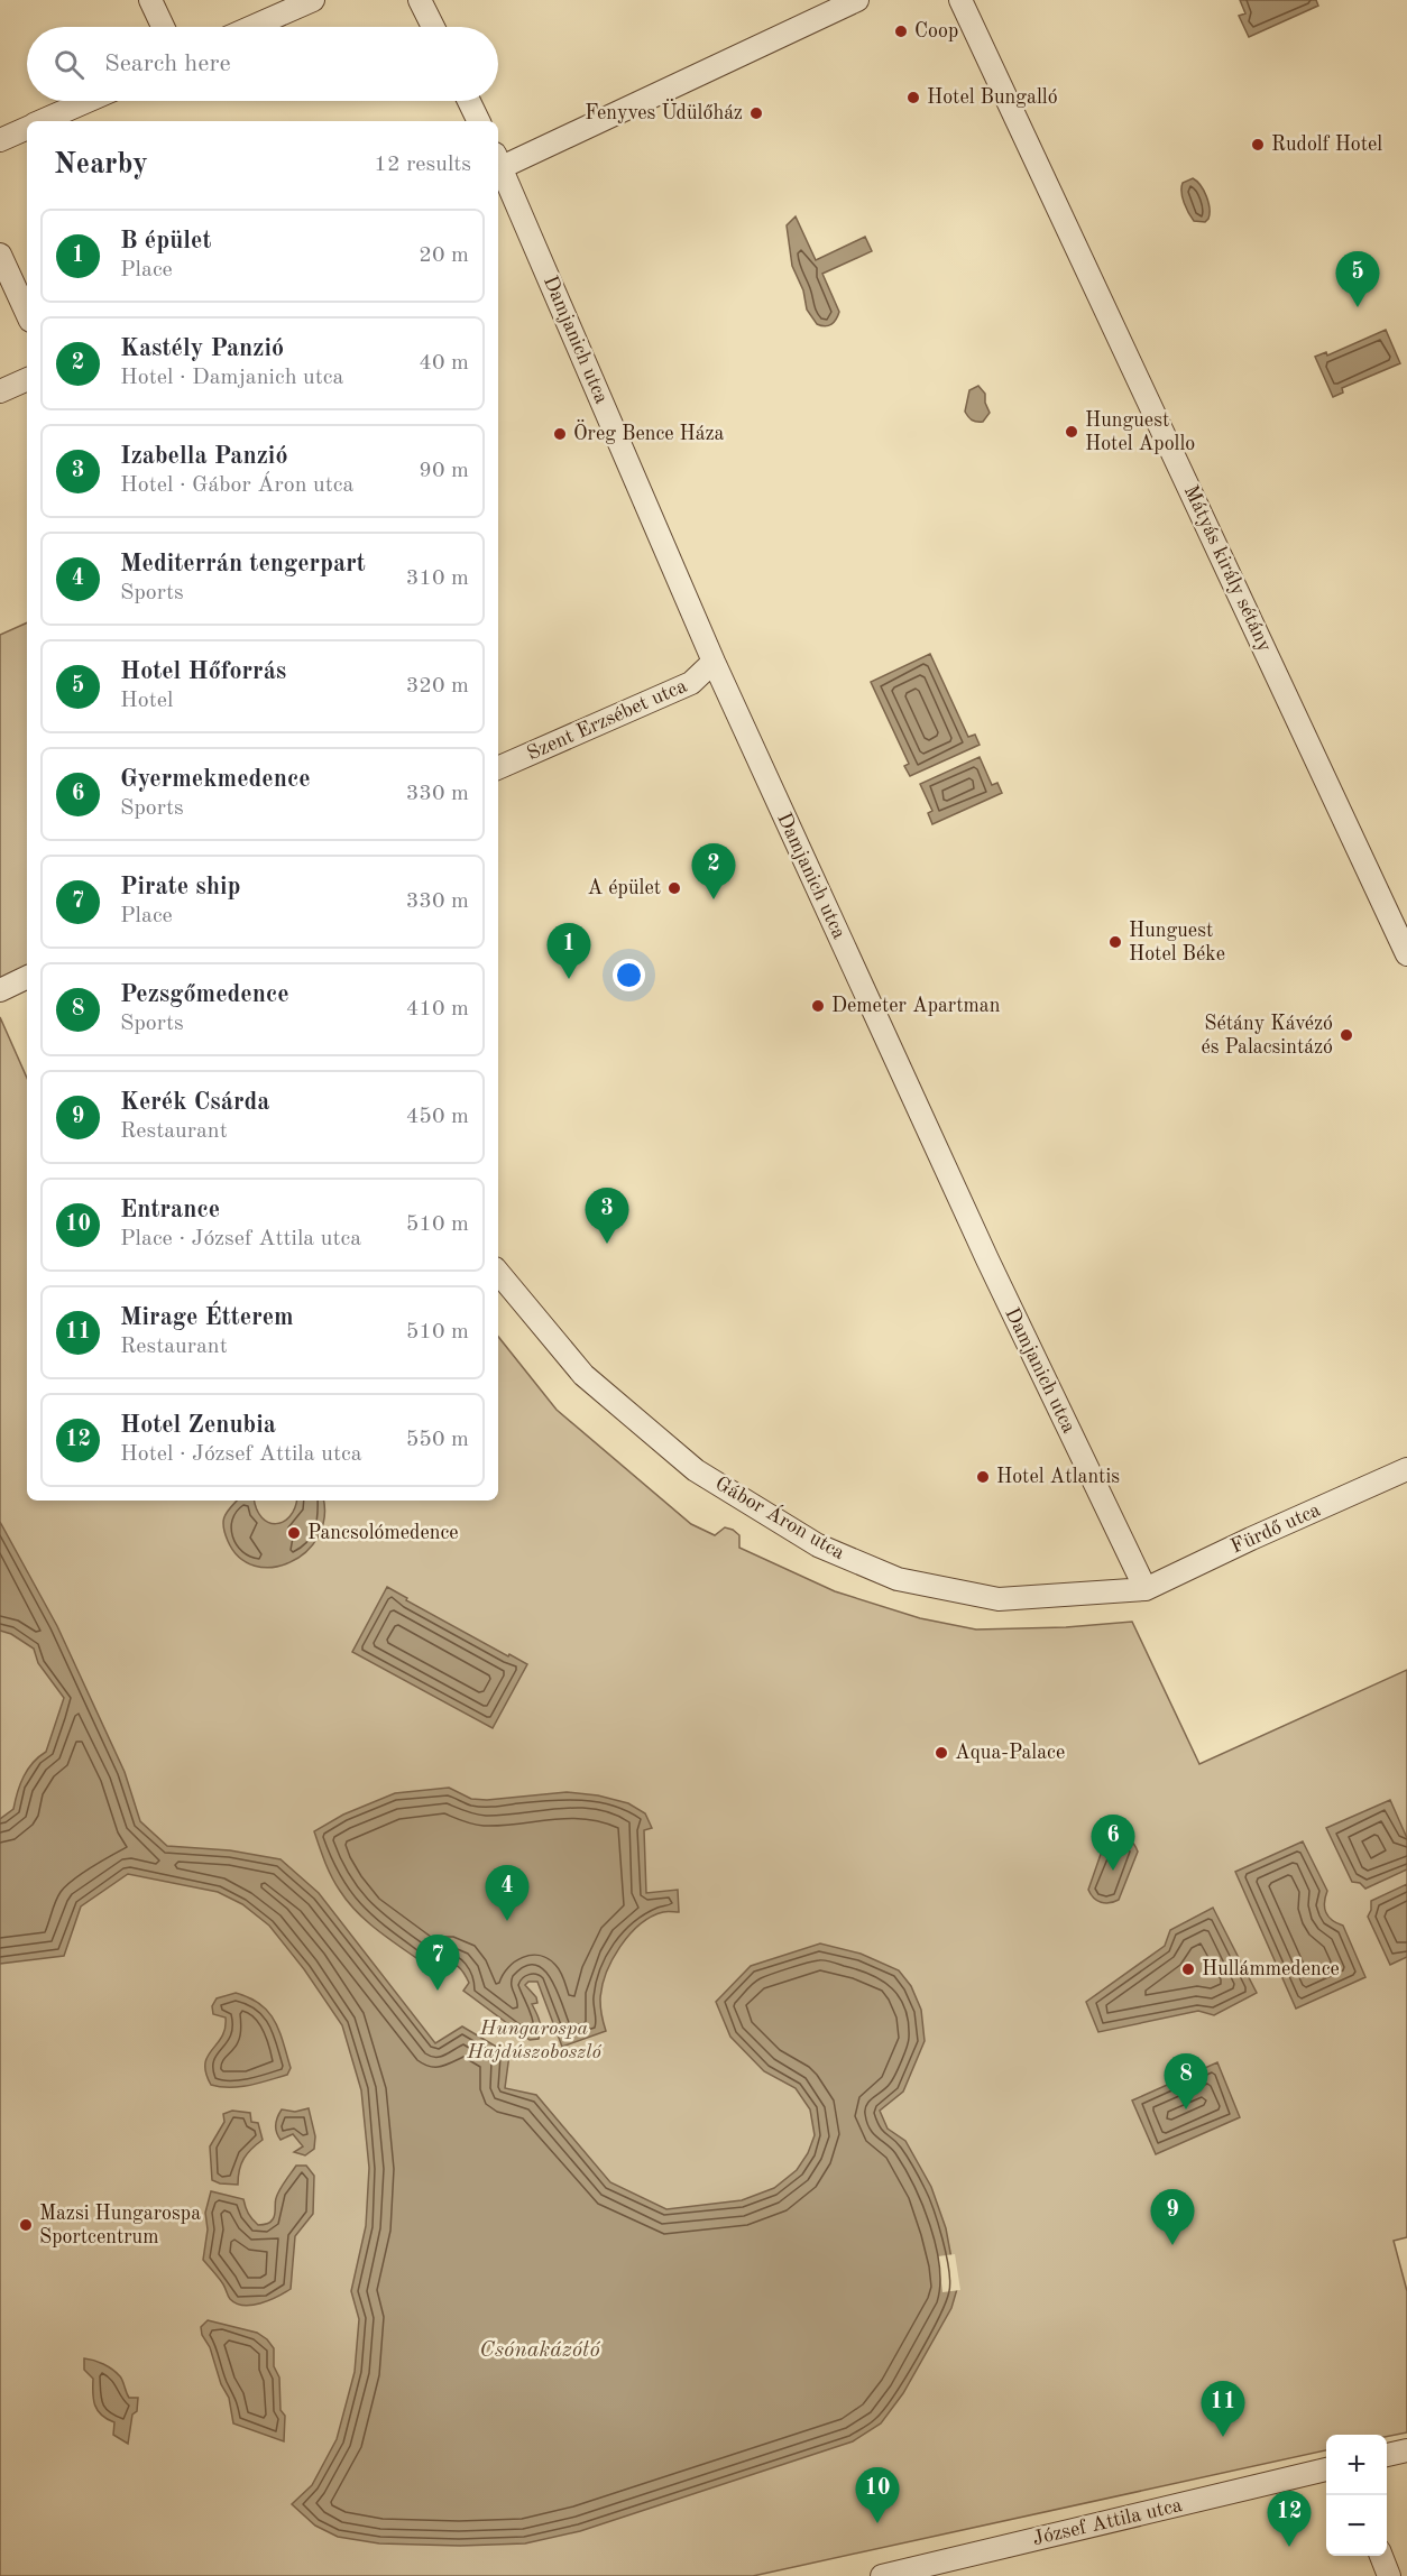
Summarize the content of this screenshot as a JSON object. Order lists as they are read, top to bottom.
{
  "streets": {
    "street": [
      "Damjanich utca",
      "Mátyás király sétány",
      "Szent Erzsébet utca",
      "Gábor Áron utca",
      "Fürdő utca",
      "József Attila utca"
    ]
  },
  "crossings": [
    ["Damjanich utca", "Szent Erzsébet utca"],
    ["Damjanich utca", "Gábor Áron utca"],
    ["Damjanich utca", "Fürdő utca"],
    ["Gábor Áron utca", "Fürdő utca"]
  ],
  "water": ["Csónakázótó"],
  "parks": ["Hungarospa Hajdúszoboszló"],
  "places": [
    "Coop",
    "Hotel Bungalló",
    "Fenyves Üdülőház",
    "Rudolf Hotel",
    "Hunguest Hotel Apollo",
    "Öreg Bence Háza",
    "A épület",
    "Hunguest Hotel Béke",
    "Demeter Apartman",
    "Sétány Kávézó és Palacsintázó",
    "Hotel Atlantis",
    "Pancsolómedence",
    "Aqua-Palace",
    "Hullámmedence",
    "Mazsi Hungarospa Sportcentrum"
  ],
  "page": {
    "search": "Search here",
    "heading": ["Nearby", "12 results"],
    "list": [
      {
        "mark": "1",
        "name": "B épület",
        "note": "Place",
        "value": "20 m"
      },
      {
        "mark": "2",
        "name": "Kastély Panzió",
        "note": "Hotel · Damjanich utca",
        "value": "40 m"
      },
      {
        "mark": "3",
        "name": "Izabella Panzió",
        "note": "Hotel · Gábor Áron utca",
        "value": "90 m"
      },
      {
        "mark": "4",
        "name": "Mediterrán tengerpart",
        "note": "Sports",
        "value": "310 m"
      },
      {
        "mark": "5",
        "name": "Hotel Hőforrás",
        "note": "Hotel",
        "value": "320 m"
      },
      {
        "mark": "6",
        "name": "Gyermekmedence",
        "note": "Sports",
        "value": "330 m"
      },
      {
        "mark": "7",
        "name": "Pirate ship",
        "note": "Place",
        "value": "330 m"
      },
      {
        "mark": "8",
        "name": "Pezsgőmedence",
        "note": "Sports",
        "value": "410 m"
      },
      {
        "mark": "9",
        "name": "Kerék Csárda",
        "note": "Restaurant",
        "value": "450 m"
      },
      {
        "mark": "10",
        "name": "Entrance",
        "note": "Place · József Attila utca",
        "value": "510 m"
      },
      {
        "mark": "11",
        "name": "Mirage Étterem",
        "note": "Restaurant",
        "value": "510 m"
      },
      {
        "mark": "12",
        "name": "Hotel Zenubia",
        "note": "Hotel · József Attila utca",
        "value": "550 m"
      }
    ],
    "pins": [
      "5",
      "2",
      "1",
      "3",
      "6",
      "4",
      "7",
      "8",
      "9",
      "11",
      "10",
      "12"
    ],
    "map_buttons": ["+", "−"]
  }
}
